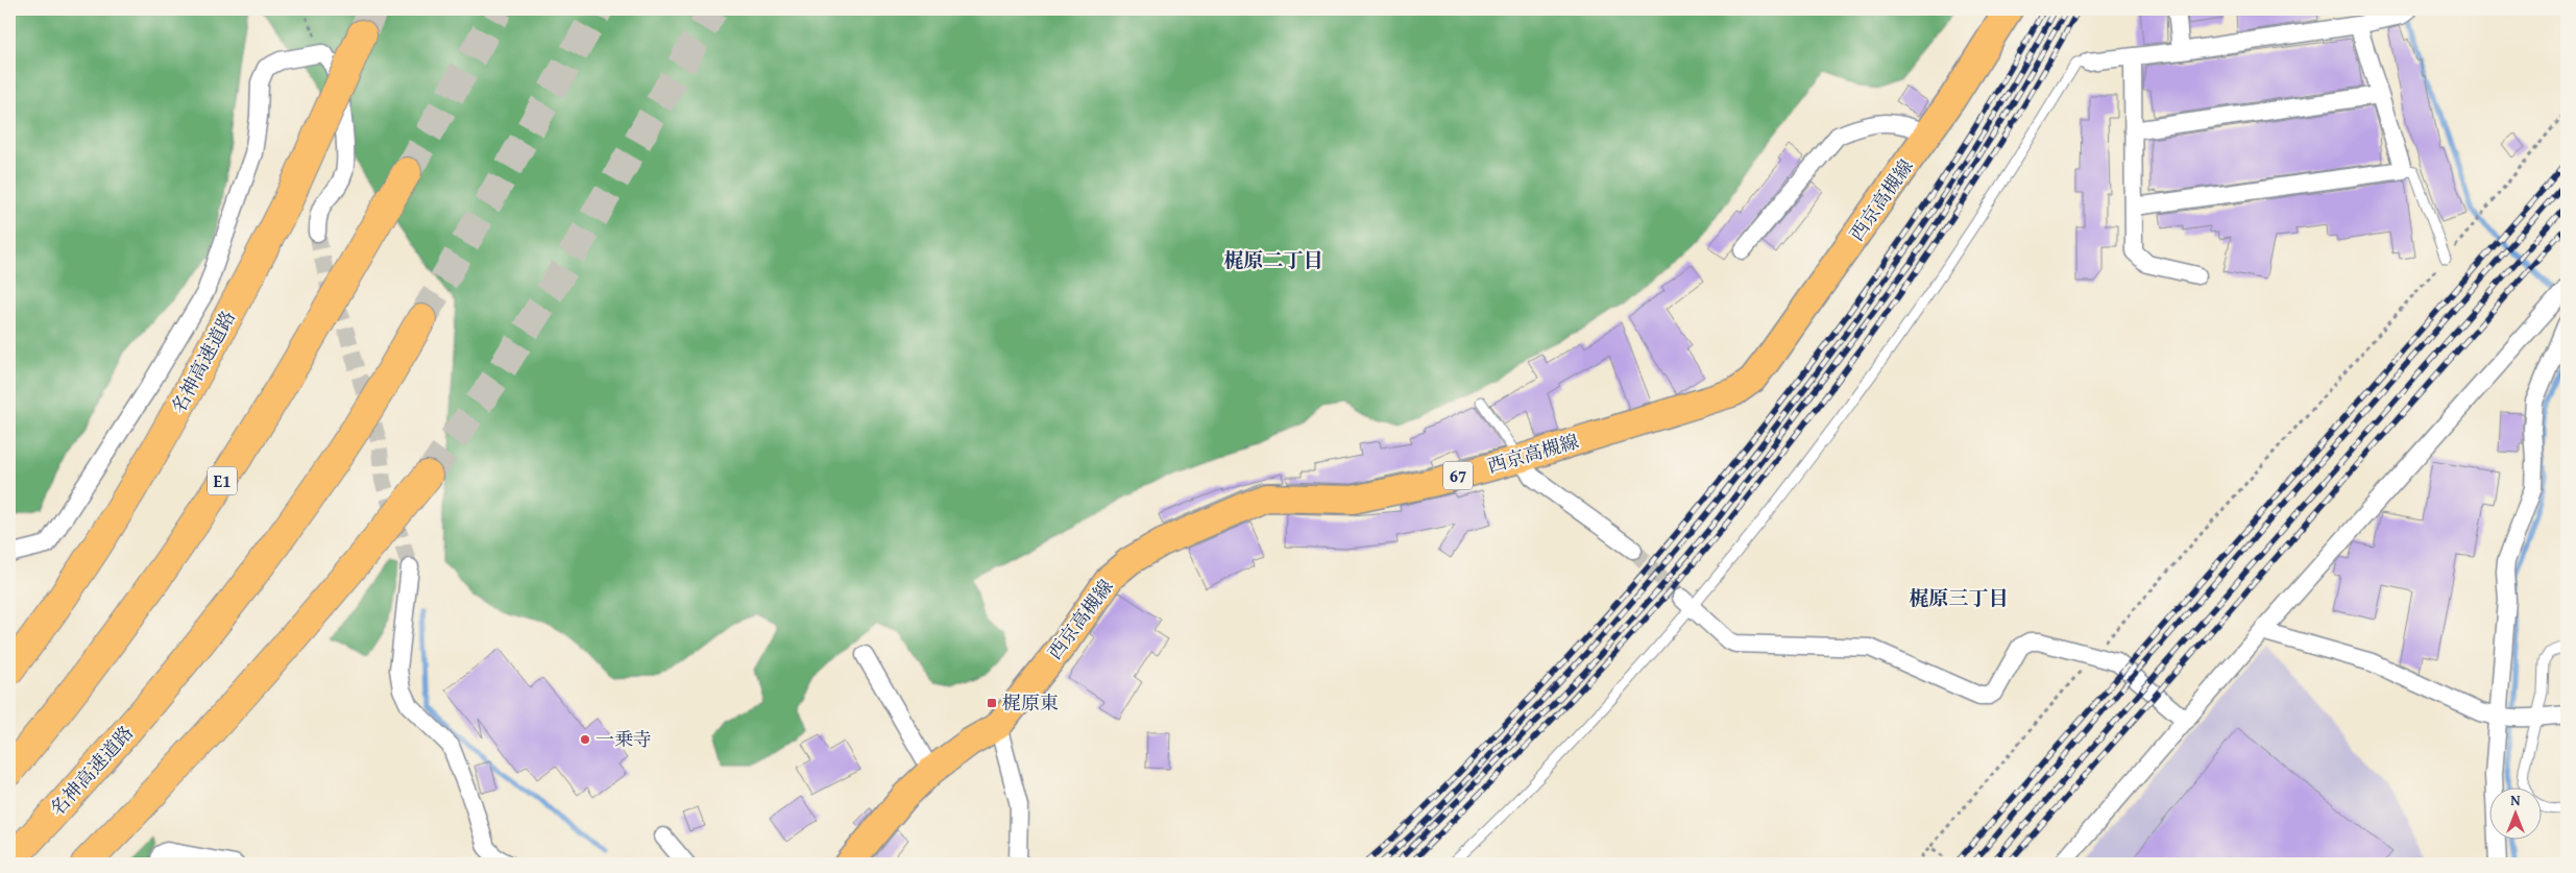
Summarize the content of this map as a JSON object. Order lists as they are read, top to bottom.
{
  "streets": {
    "highway": ["名神高速道路", "E1"],
    "main road": ["西京高槻線", "67"]
  },
  "districts": ["梶原二丁目", "梶原三丁目"],
  "places": {
    "transit": ["梶原東"],
    "other": ["一乗寺"]
  },
  "north": "top"
}
